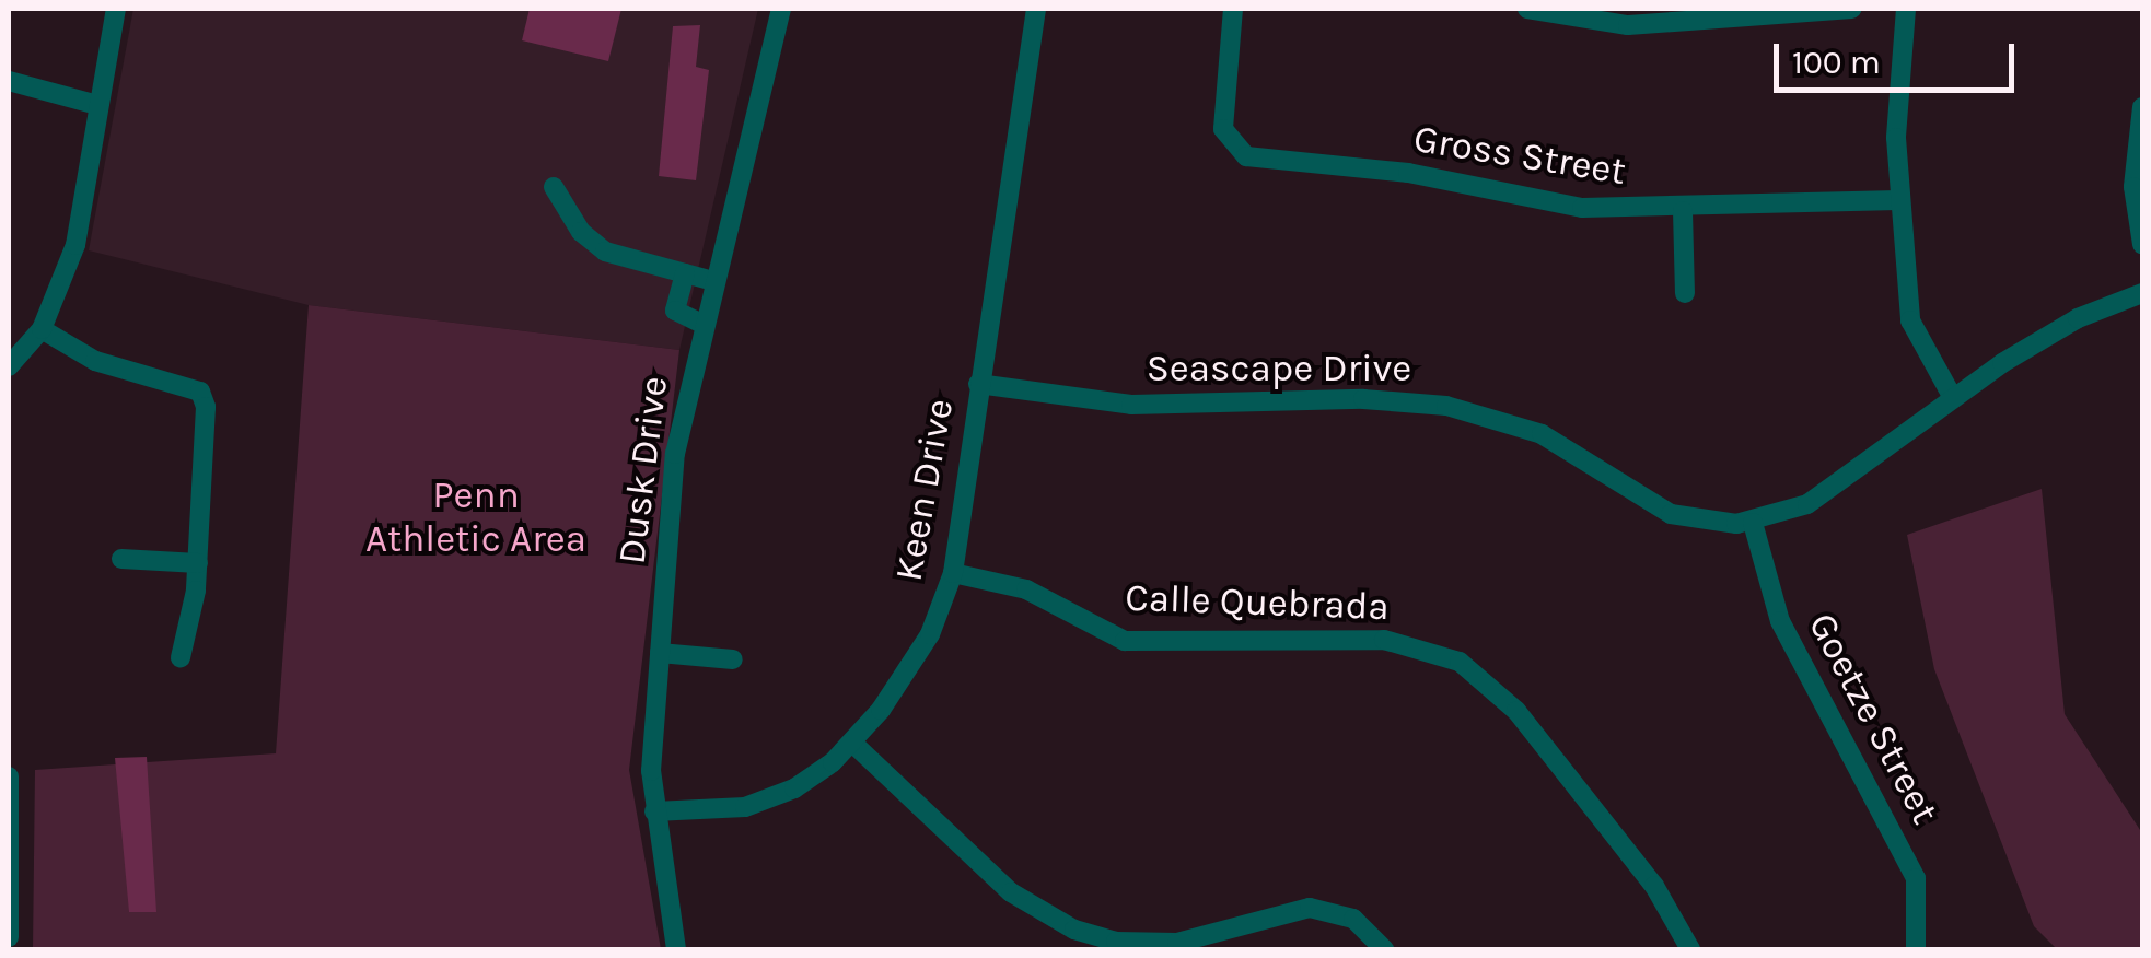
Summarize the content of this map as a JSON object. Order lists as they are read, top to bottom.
{
  "streets": {
    "street": [
      "Gross Street",
      "Seascape Drive",
      "Dusk Drive",
      "Keen Drive",
      "Calle Quebrada",
      "Goetze Street"
    ]
  },
  "crossings": [
    ["Seascape Drive", "Keen Drive"],
    ["Seascape Drive", "Goetze Street"],
    ["Dusk Drive", "Keen Drive"],
    ["Keen Drive", "Calle Quebrada"]
  ],
  "parks": ["Penn Athletic Area"],
  "scale_bar": "100 m"
}
